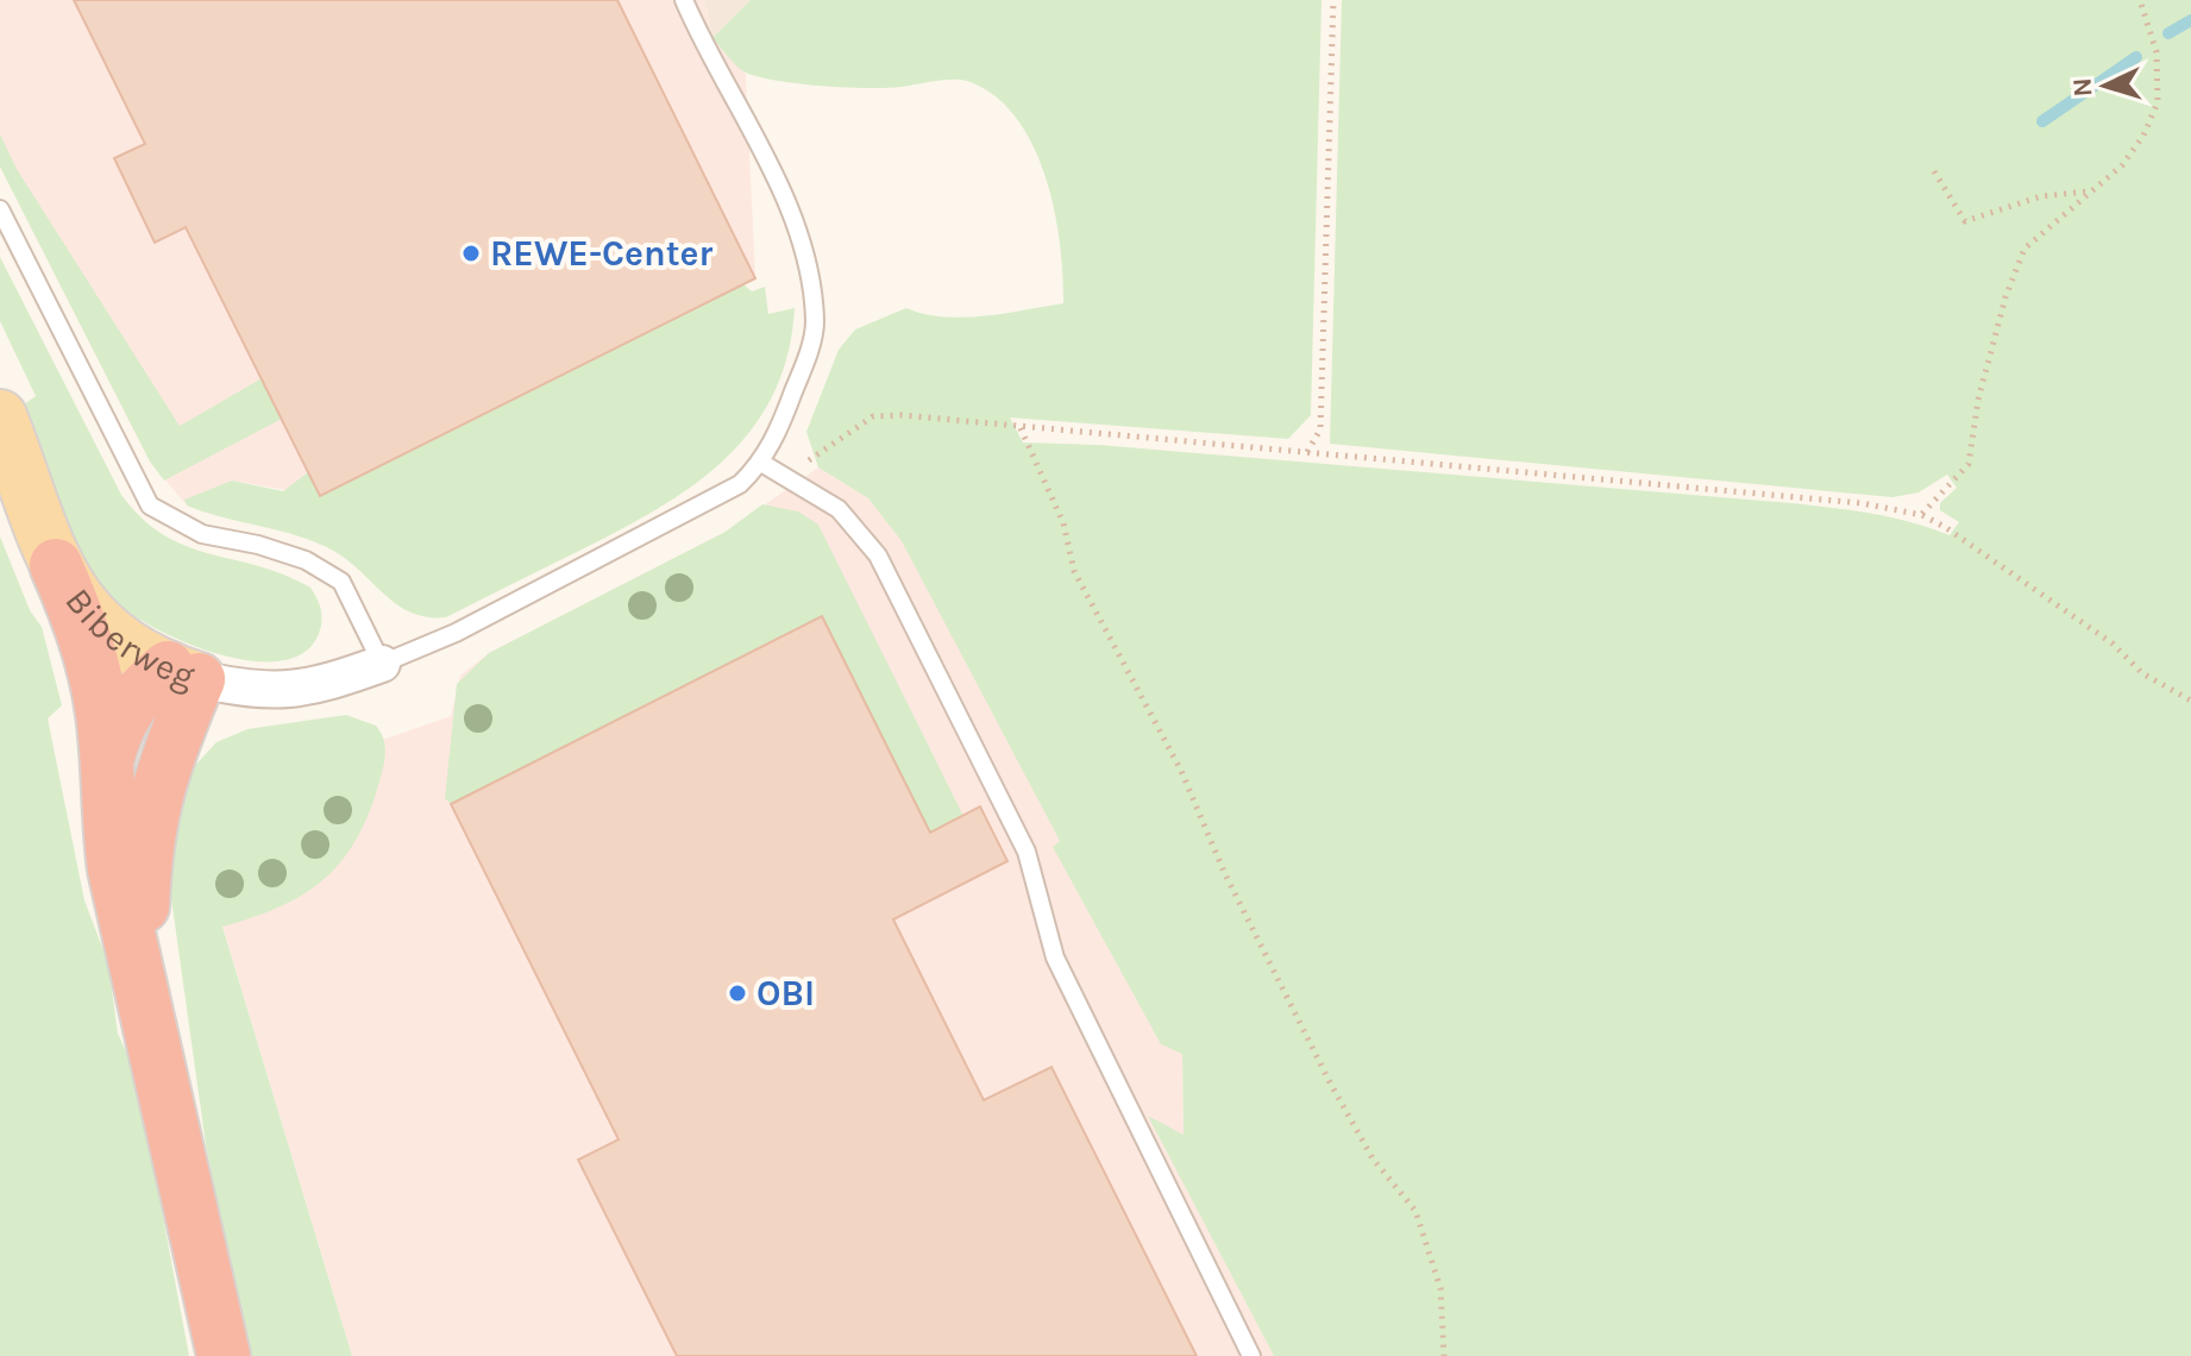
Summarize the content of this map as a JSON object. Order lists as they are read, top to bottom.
{
  "streets": {
    "main road": ["Biberweg"]
  },
  "places": ["REWE-Center", "OBI"],
  "north": "left"
}
